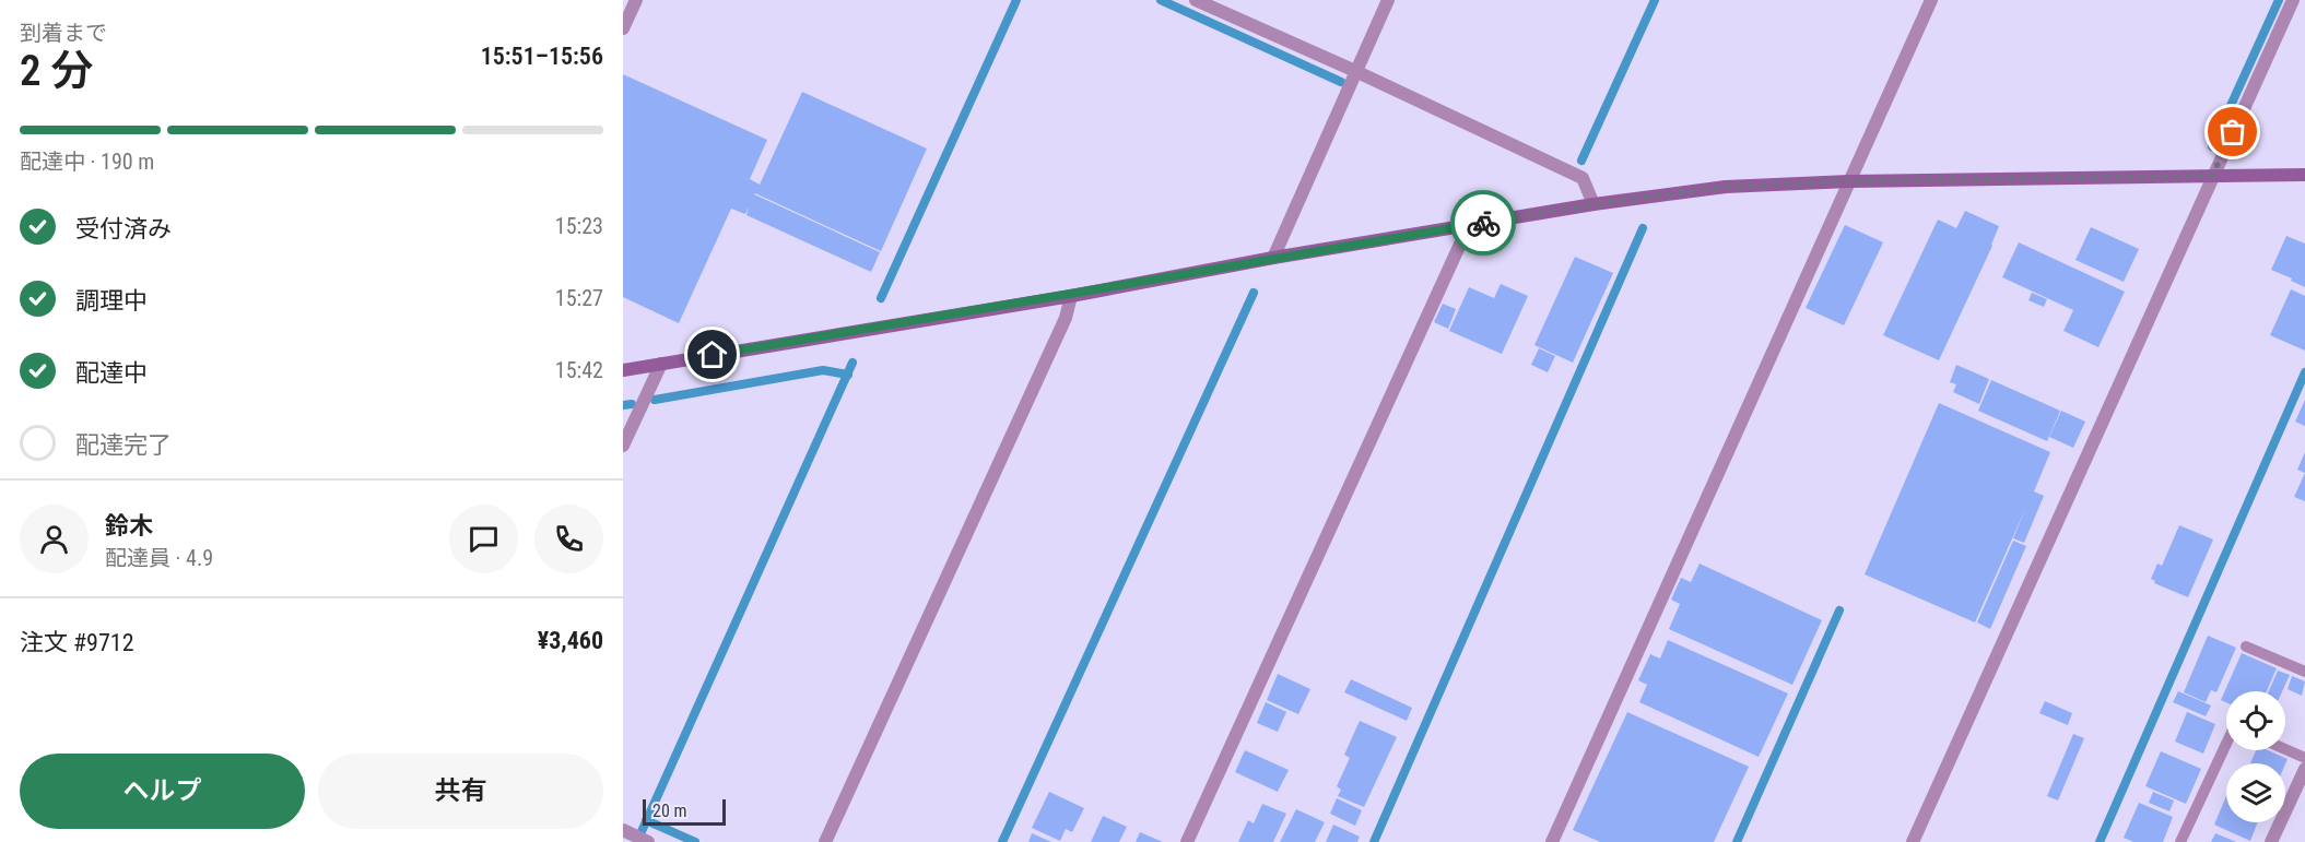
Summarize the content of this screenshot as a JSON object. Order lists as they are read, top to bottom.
{
  "scale_bar": "20 m",
  "page": {
    "heading": ["2 分", "到着まで", "15:51–15:56"],
    "panel": [
      "鈴木",
      "配達員 · 4.9",
      "注文 #9712",
      "¥3,460"
    ],
    "bar": "配達中 · 190 m",
    "list": [
      ["受付済み", "15:23"],
      ["調理中", "15:27"],
      ["配達中", "15:42"],
      "配達完了"
    ],
    "buttons": ["ヘルプ", "共有"],
    "scale": "20 m"
  }
}
